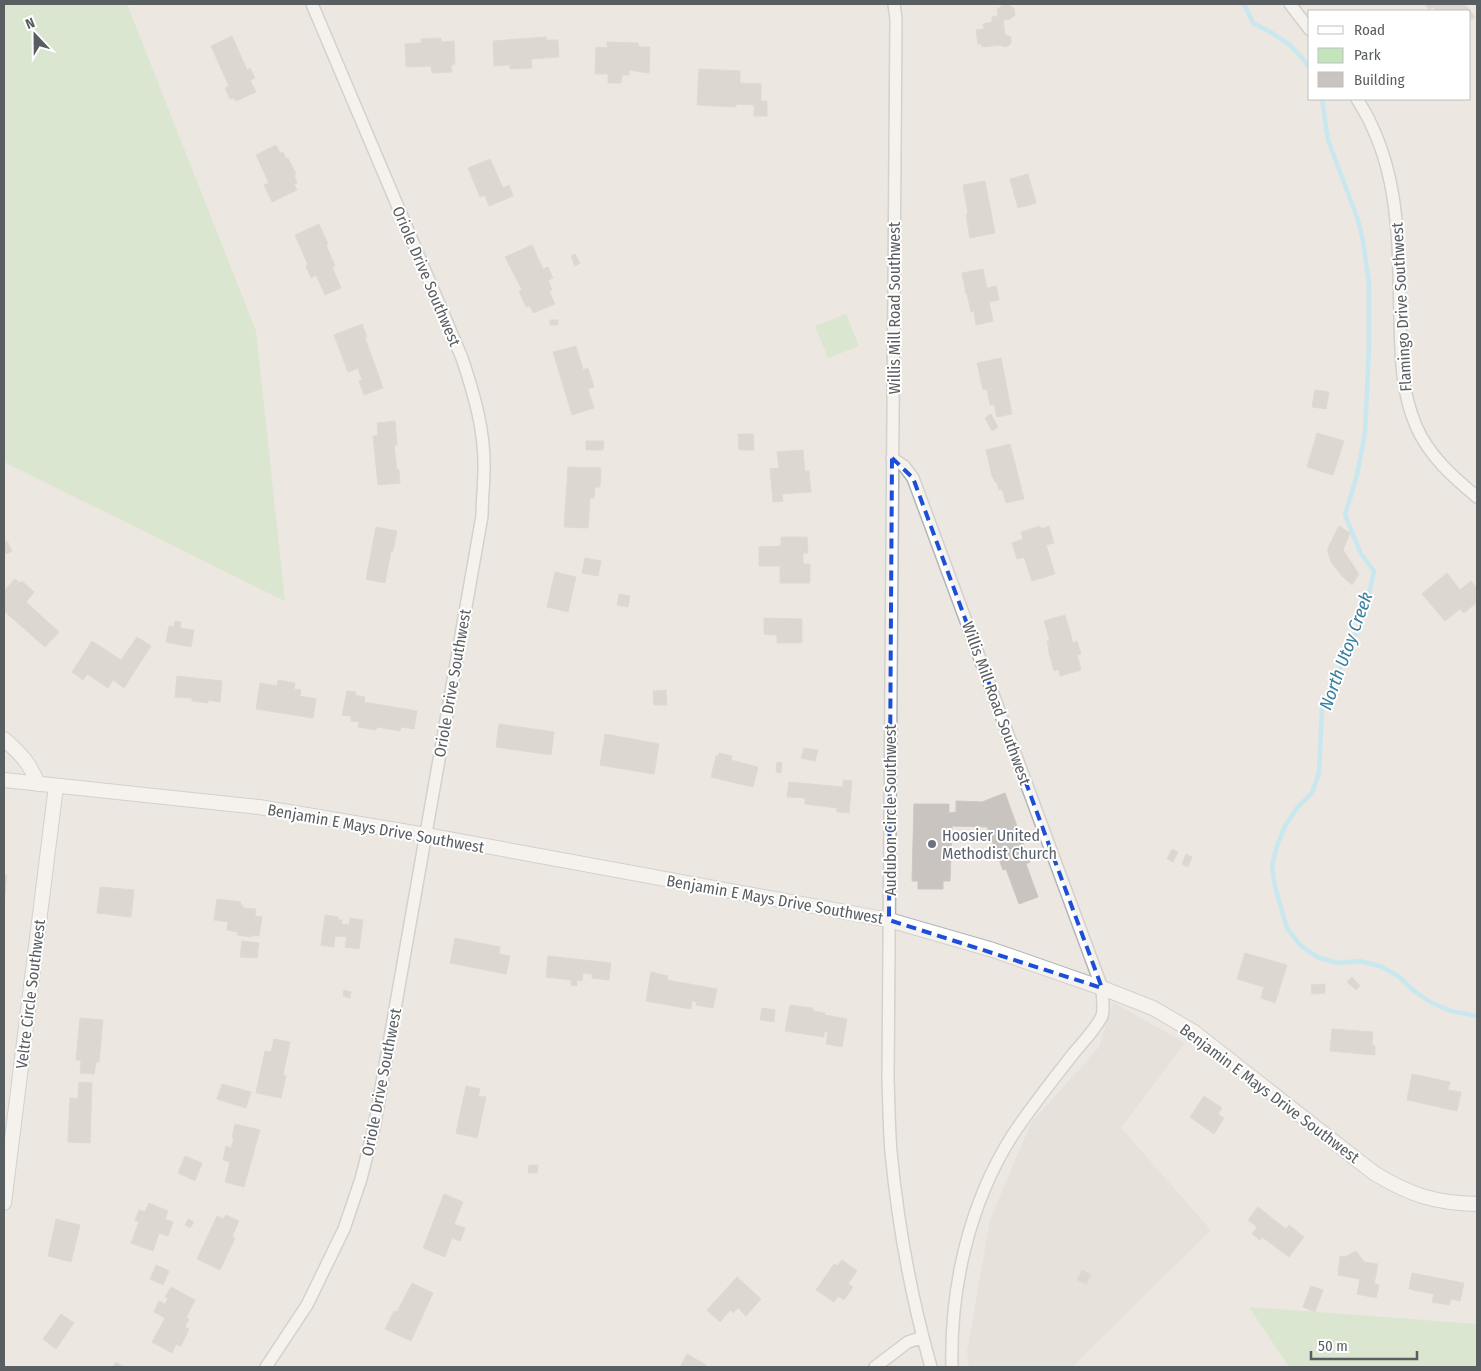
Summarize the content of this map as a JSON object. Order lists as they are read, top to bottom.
{
  "streets": {
    "street": [
      "Oriole Drive Southwest",
      "Flamingo Drive Southwest",
      "Willis Mill Road Southwest",
      "Audubon Circle Southwest",
      "Benjamin E Mays Drive Southwest",
      "Veltre Circle Southwest"
    ]
  },
  "crossings": [
    ["Oriole Drive Southwest", "Benjamin E Mays Drive Southwest"],
    ["Willis Mill Road Southwest", "Audubon Circle Southwest"],
    ["Willis Mill Road Southwest", "Benjamin E Mays Drive Southwest"],
    ["Audubon Circle Southwest", "Benjamin E Mays Drive Southwest"],
    ["Benjamin E Mays Drive Southwest", "Veltre Circle Southwest"]
  ],
  "water": ["North Utoy Creek"],
  "places": ["Hoosier United Methodist Church"],
  "legend": ["Road", "Park", "Building"],
  "scale_bar": "50 m",
  "north": "top"
}
